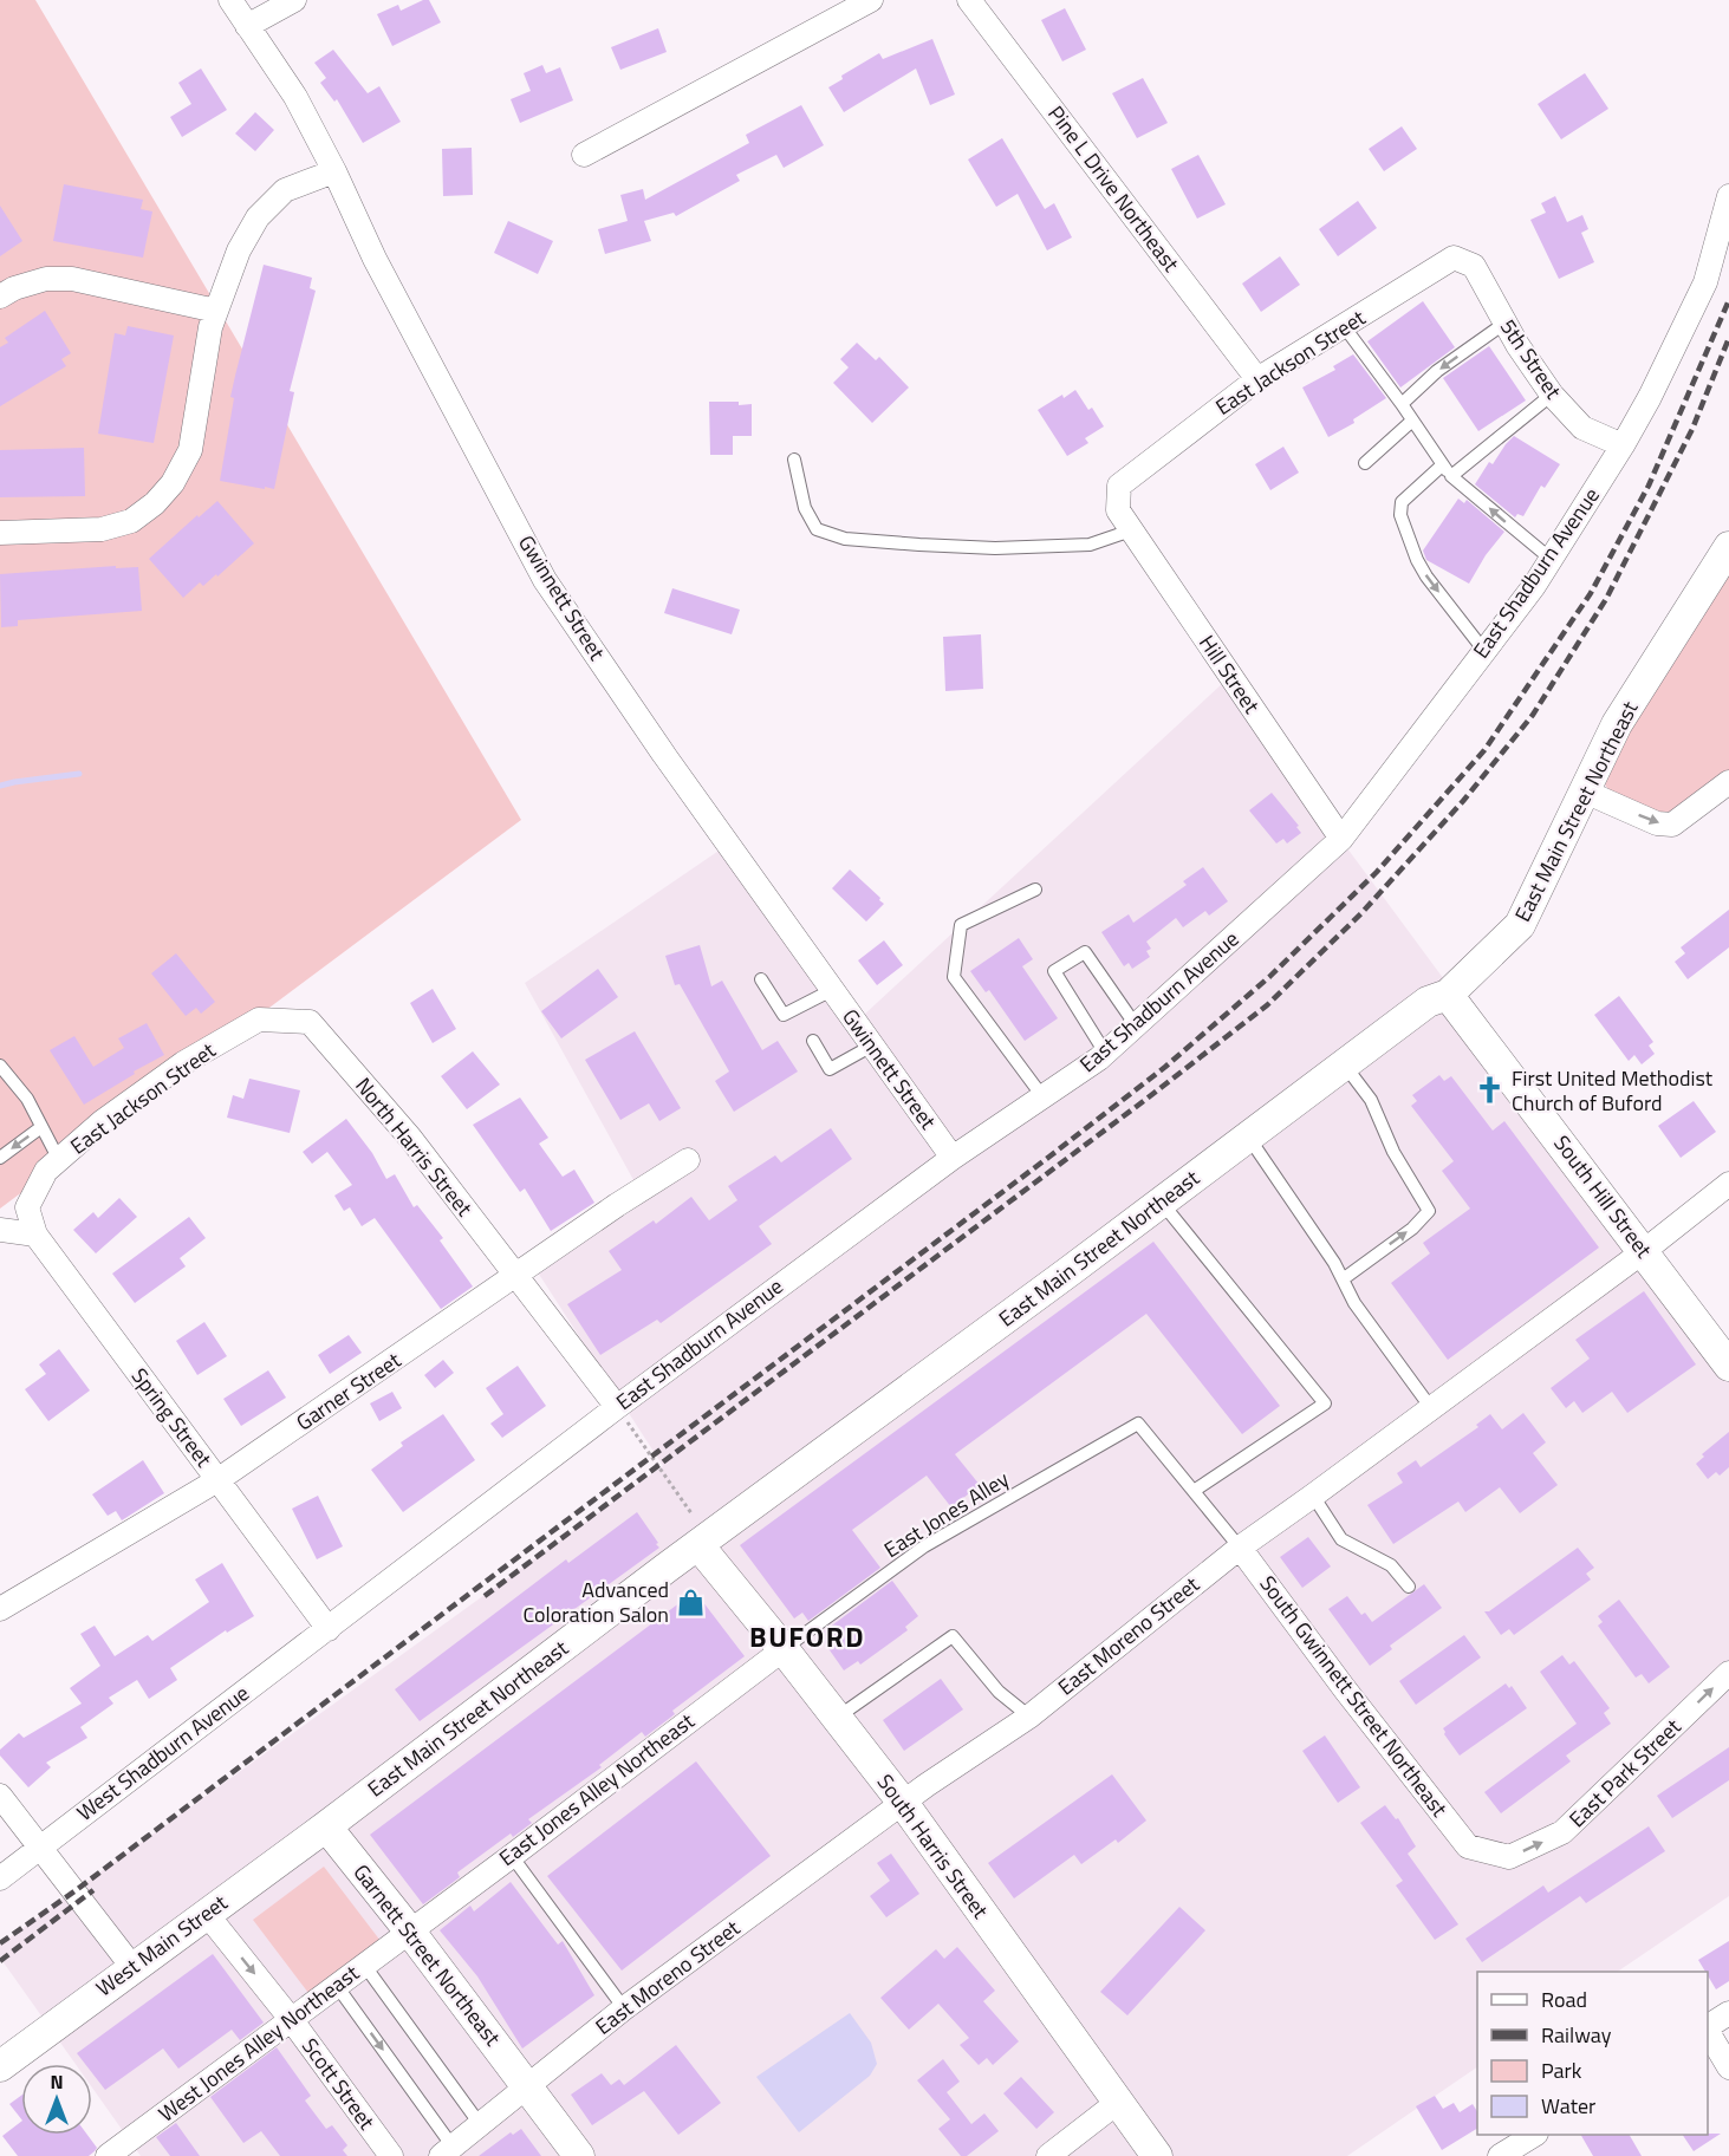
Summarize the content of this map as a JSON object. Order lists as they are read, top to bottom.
{
  "streets": {
    "street": [
      "Pine L Drive Northeast",
      "5th Street",
      "East Jackson Street",
      "East Shadburn Avenue",
      "Gwinnett Street",
      "Hill Street",
      "East Main Street Northeast",
      "North Harris Street",
      "South Hill Street",
      "Garner Street",
      "Spring Street",
      "East Moreno Street",
      "South Gwinnett Street Northeast",
      "West Shadburn Avenue",
      "East Park Street",
      "East Jones Alley Northeast",
      "South Harris Street",
      "West Main Street",
      "Garnett Street Northeast",
      "West Jones Alley Northeast",
      "Scott Street"
    ],
    "lane": ["East Jones Alley"]
  },
  "crossings": [
    ["Pine L Drive Northeast", "East Jackson Street"],
    ["5th Street", "East Jackson Street"],
    ["5th Street", "East Shadburn Avenue"],
    ["East Jackson Street", "Hill Street"],
    ["East Jackson Street", "North Harris Street"],
    ["East Jackson Street", "Spring Street"],
    ["East Shadburn Avenue", "Gwinnett Street"],
    ["East Shadburn Avenue", "Hill Street"],
    ["East Shadburn Avenue", "North Harris Street"],
    ["East Shadburn Avenue", "Spring Street"],
    ["East Shadburn Avenue", "West Shadburn Avenue"],
    ["East Main Street Northeast", "South Hill Street"],
    ["East Main Street Northeast", "South Harris Street"],
    ["East Main Street Northeast", "West Main Street"],
    ["East Main Street Northeast", "Garnett Street Northeast"],
    ["North Harris Street", "Garner Street"],
    ["South Hill Street", "East Moreno Street"],
    ["Garner Street", "Spring Street"],
    ["Spring Street", "West Shadburn Avenue"],
    ["East Jones Alley", "East Jones Alley Northeast"],
    ["East Jones Alley", "South Harris Street"],
    ["East Moreno Street", "South Gwinnett Street Northeast"],
    ["East Moreno Street", "South Harris Street"],
    ["East Moreno Street", "Garnett Street Northeast"],
    ["South Gwinnett Street Northeast", "East Park Street"],
    ["East Jones Alley Northeast", "South Harris Street"],
    ["East Jones Alley Northeast", "Garnett Street Northeast"],
    ["East Jones Alley Northeast", "West Jones Alley Northeast"],
    ["West Main Street", "Garnett Street Northeast"],
    ["West Main Street", "Scott Street"],
    ["Garnett Street Northeast", "West Jones Alley Northeast"],
    ["West Jones Alley Northeast", "Scott Street"]
  ],
  "one_way": ["East Park Street", "Scott Street"],
  "districts": ["BUFORD"],
  "places": {
    "church": ["First United Methodist Church of Buford"],
    "shop": ["Advanced Coloration Salon"]
  },
  "legend": [
    "Road",
    "Railway",
    "Park",
    "Water"
  ],
  "north": "top"
}
